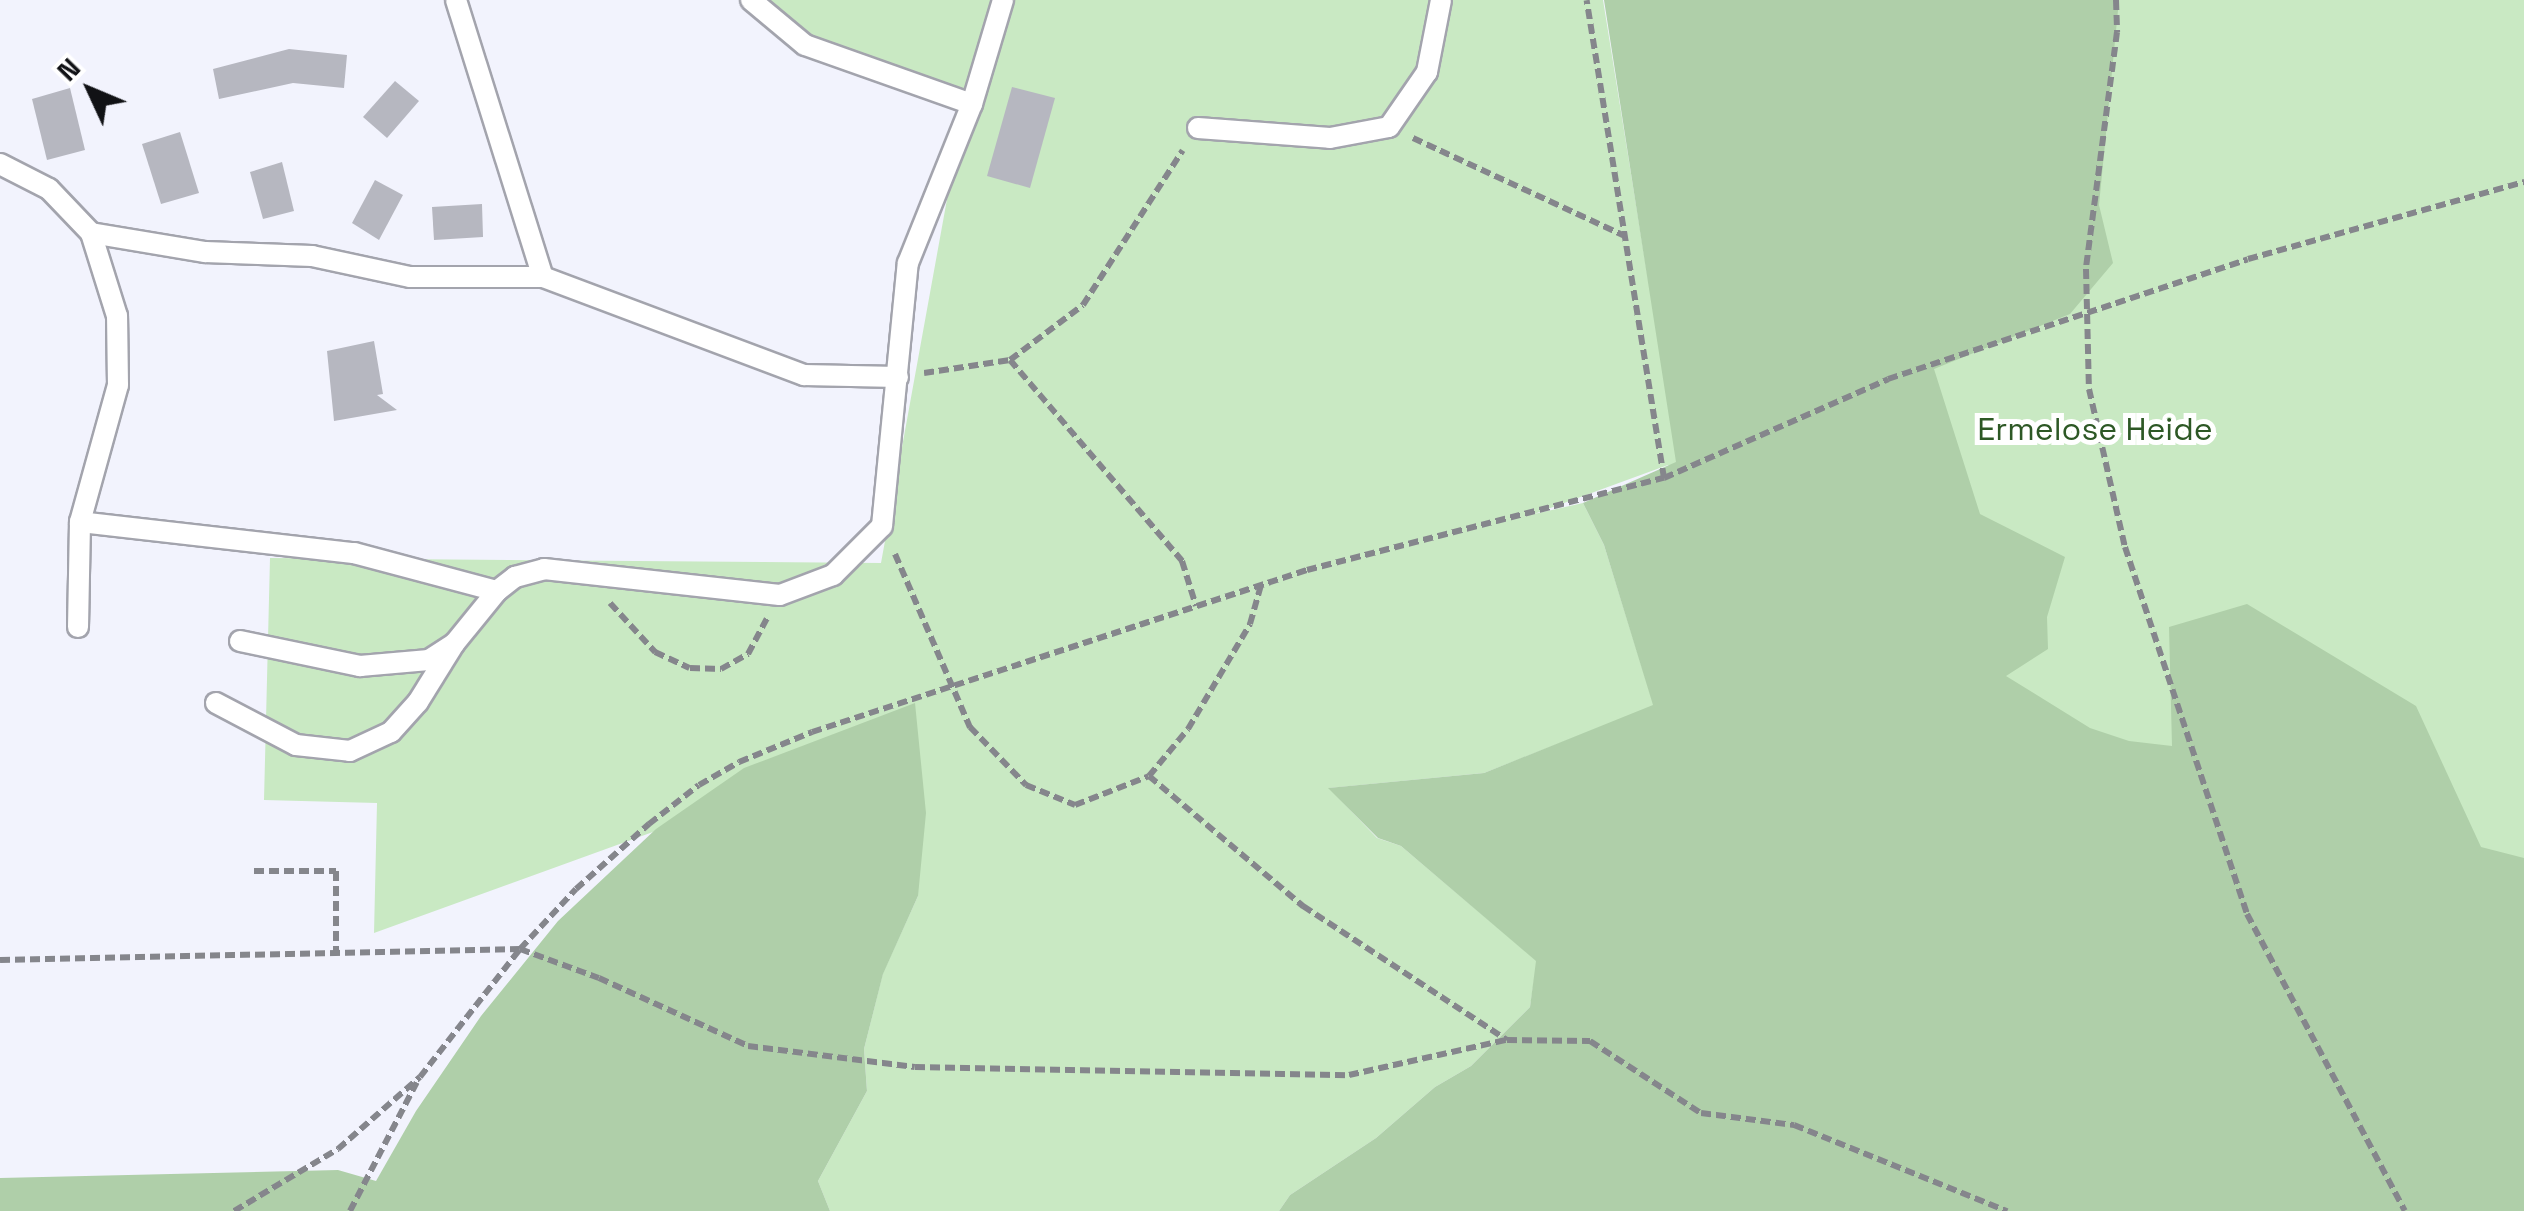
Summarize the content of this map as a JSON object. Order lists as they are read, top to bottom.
{
  "parks": ["Ermelose Heide"],
  "north": "top left"
}
